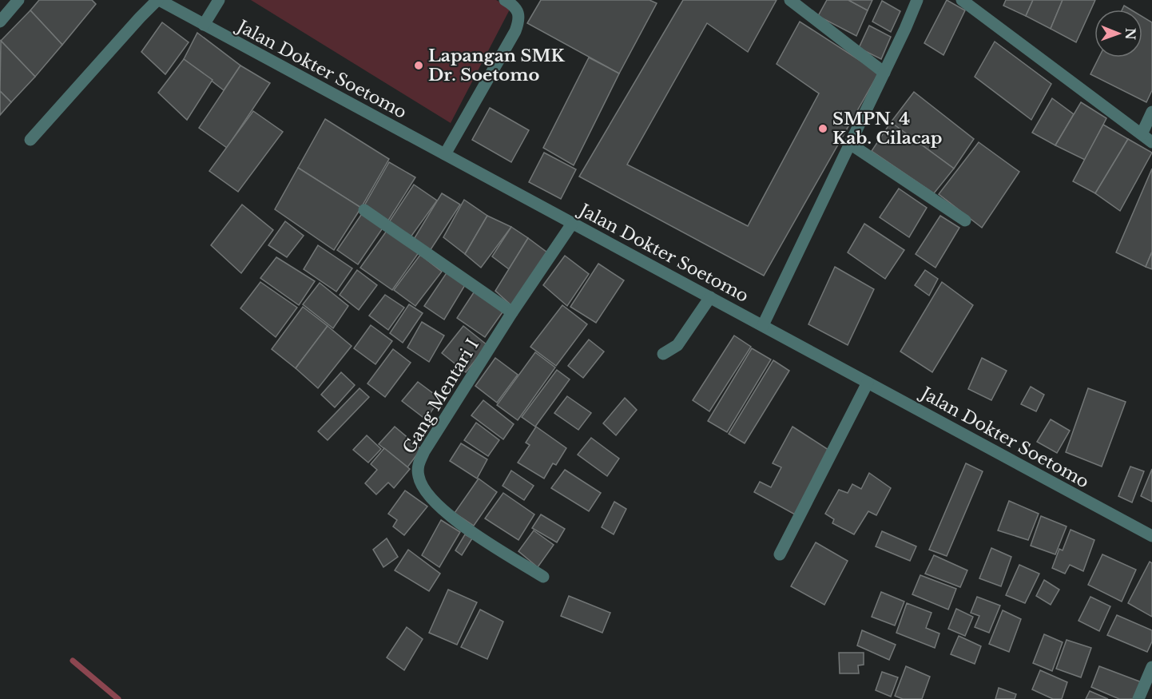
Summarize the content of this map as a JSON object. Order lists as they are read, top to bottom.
{
  "streets": {
    "street": ["Jalan Dokter Soetomo", "Gang Mentari I"]
  },
  "crossings": [
    ["Jalan Dokter Soetomo", "Gang Mentari I"]
  ],
  "places": ["Lapangan SMK Dr. Soetomo", "SMPN. 4 Kab. Cilacap"],
  "north": "right"
}
